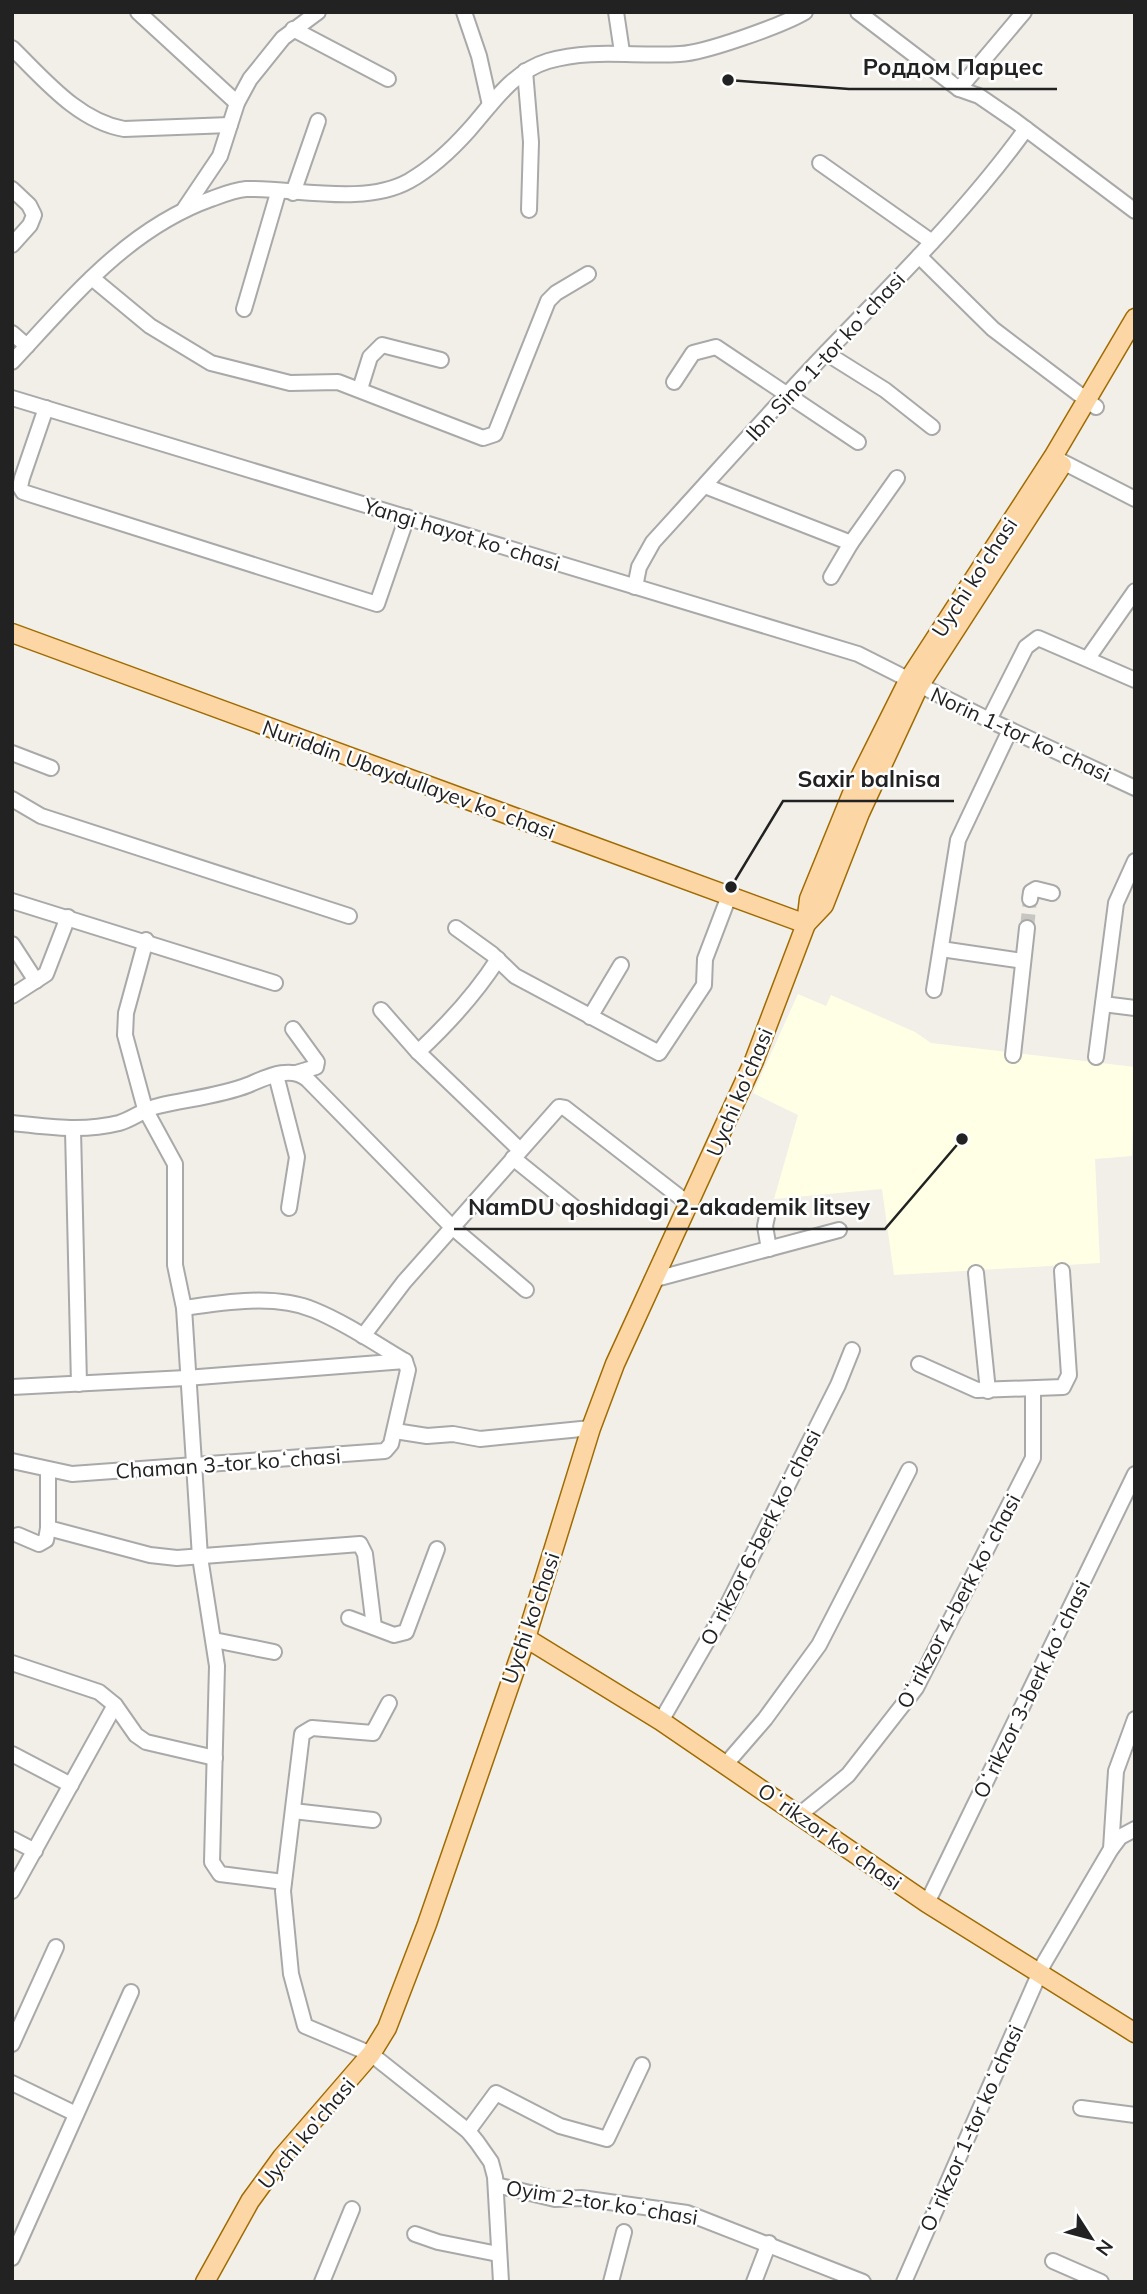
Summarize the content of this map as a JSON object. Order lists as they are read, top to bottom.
{
  "streets": {
    "main road": ["Uychi ko'chasi", "Nuriddin Ubaydullayev koʻchasi", "Oʻrikzor koʻchasi"],
    "street": [
      "Ibn Sino 1-tor koʻchasi",
      "Yangi hayot koʻchasi",
      "Norin 1-tor koʻchasi",
      "Chaman 3-tor koʻchasi",
      "Oʻrikzor 6-berk koʻchasi",
      "Oʻrikzor 4-berk koʻchasi",
      "Oʻrikzor 3-berk koʻchasi",
      "Oʻrikzor 1-tor koʻchasi",
      "Oyim 2-tor koʻchasi"
    ]
  },
  "crossings": [
    ["Ibn Sino 1-tor koʻchasi", "Yangi hayot koʻchasi"],
    ["Yangi hayot koʻchasi", "Uychi ko'chasi"],
    ["Yangi hayot koʻchasi", "Norin 1-tor koʻchasi"],
    ["Uychi ko'chasi", "Norin 1-tor koʻchasi"],
    ["Uychi ko'chasi", "Nuriddin Ubaydullayev koʻchasi"],
    ["Uychi ko'chasi", "Oʻrikzor koʻchasi"],
    ["Oʻrikzor 6-berk koʻchasi", "Oʻrikzor koʻchasi"],
    ["Oʻrikzor 4-berk koʻchasi", "Oʻrikzor koʻchasi"],
    ["Oʻrikzor 3-berk koʻchasi", "Oʻrikzor koʻchasi"],
    ["Oʻrikzor koʻchasi", "Oʻrikzor 1-tor koʻchasi"]
  ],
  "places": ["Роддом Парцес", "Saxir balnisa", "NamDU qoshidagi 2-akademik litsey"],
  "north": "bottom right"
}
